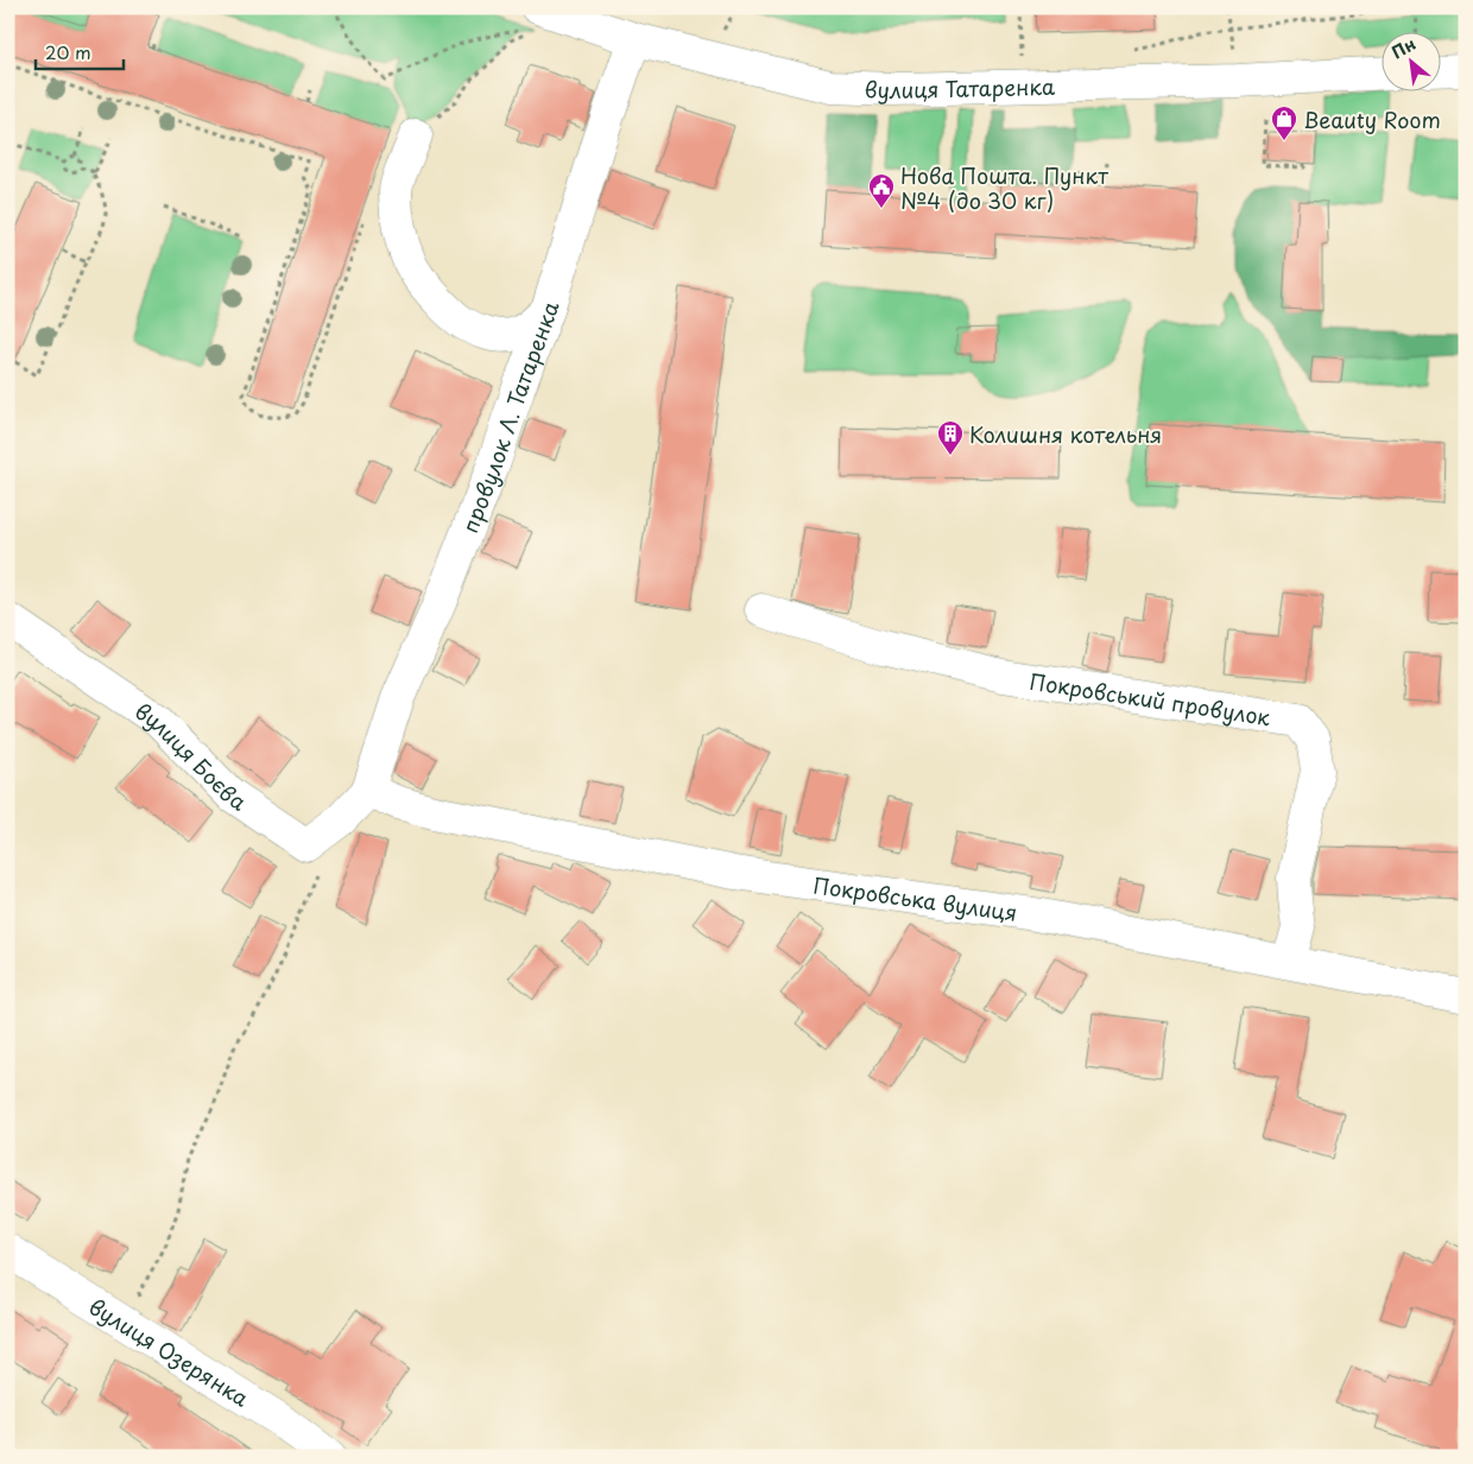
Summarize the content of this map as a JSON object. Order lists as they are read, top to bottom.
{
  "streets": {
    "street": [
      "вулиця Татаренка",
      "провулок Л. Татаренка",
      "Покровський провулок",
      "вулиця Боєва",
      "Покровська вулиця",
      "вулиця Озерянка"
    ]
  },
  "crossings": [
    ["вулиця Татаренка", "провулок Л. Татаренка"],
    ["провулок Л. Татаренка", "Покровська вулиця"],
    ["Покровський провулок", "Покровська вулиця"]
  ],
  "places": {
    "shop": ["Beauty Room"],
    "public building": ["Нова Пошта. Пункт №4 (до 30 кг)"],
    "building": ["Колишня котельня"]
  },
  "scale_bar": "20 m",
  "north": "top left"
}
